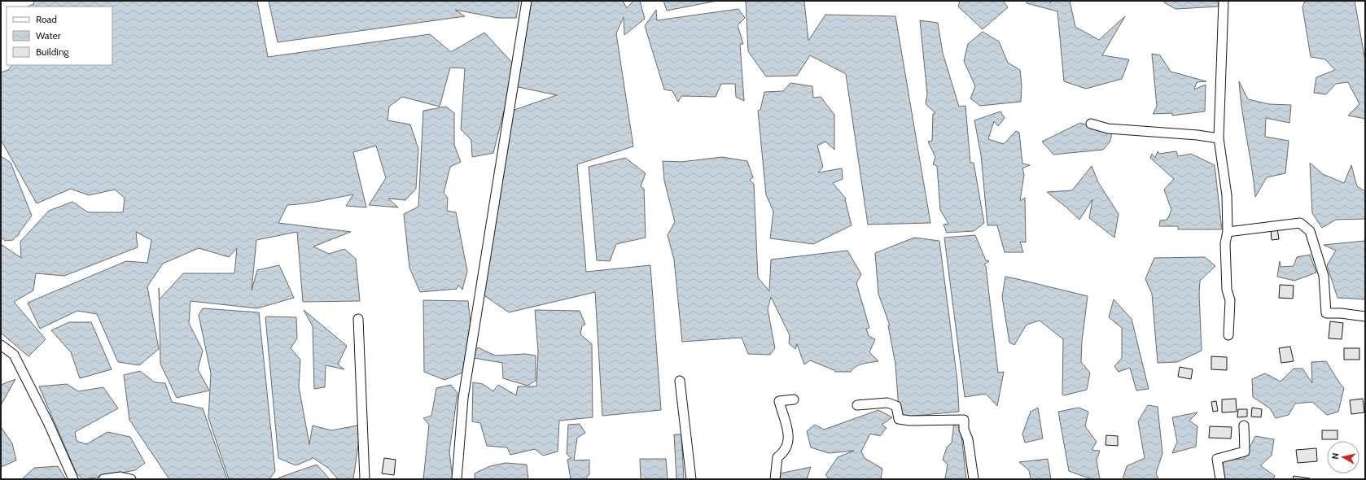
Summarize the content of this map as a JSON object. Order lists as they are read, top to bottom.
{
  "legend": ["Road", "Water", "Building"],
  "north": "left"
}
